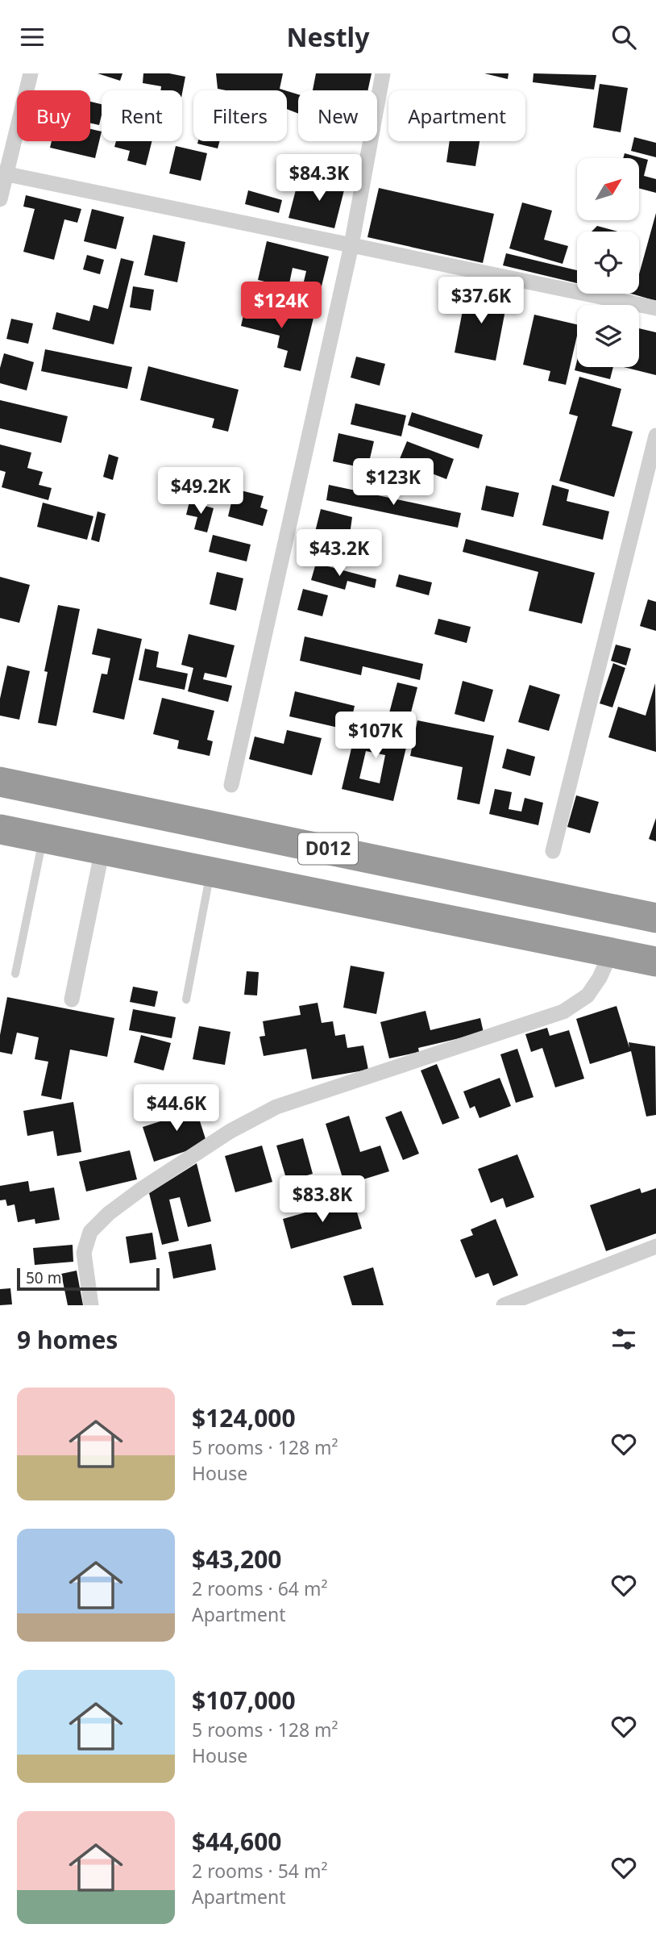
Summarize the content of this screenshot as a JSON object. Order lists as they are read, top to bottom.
{
  "streets": {
    "highway": ["D012"]
  },
  "scale_bar": "50 m",
  "north": "top right",
  "page": {
    "header": "Nestly",
    "chip": [
      "Buy",
      "Rent",
      "Filters",
      "New",
      "Apartment"
    ],
    "price": [
      "$84.3K",
      "$37.6K",
      "$124K",
      "$123K",
      "$49.2K",
      "$43.2K",
      "$107K",
      "$44.6K",
      "$83.8K"
    ],
    "scale": "50 m",
    "heading": "9 homes",
    "list": [
      {
        "name": "$124,000",
        "note": "5 rooms · 128 m² · House"
      },
      {
        "name": "$43,200",
        "note": "2 rooms · 64 m² · Apartment"
      },
      {
        "name": "$107,000",
        "note": "5 rooms · 128 m² · House"
      },
      {
        "name": "$44,600",
        "note": "2 rooms · 54 m² · Apartment"
      }
    ]
  }
}
